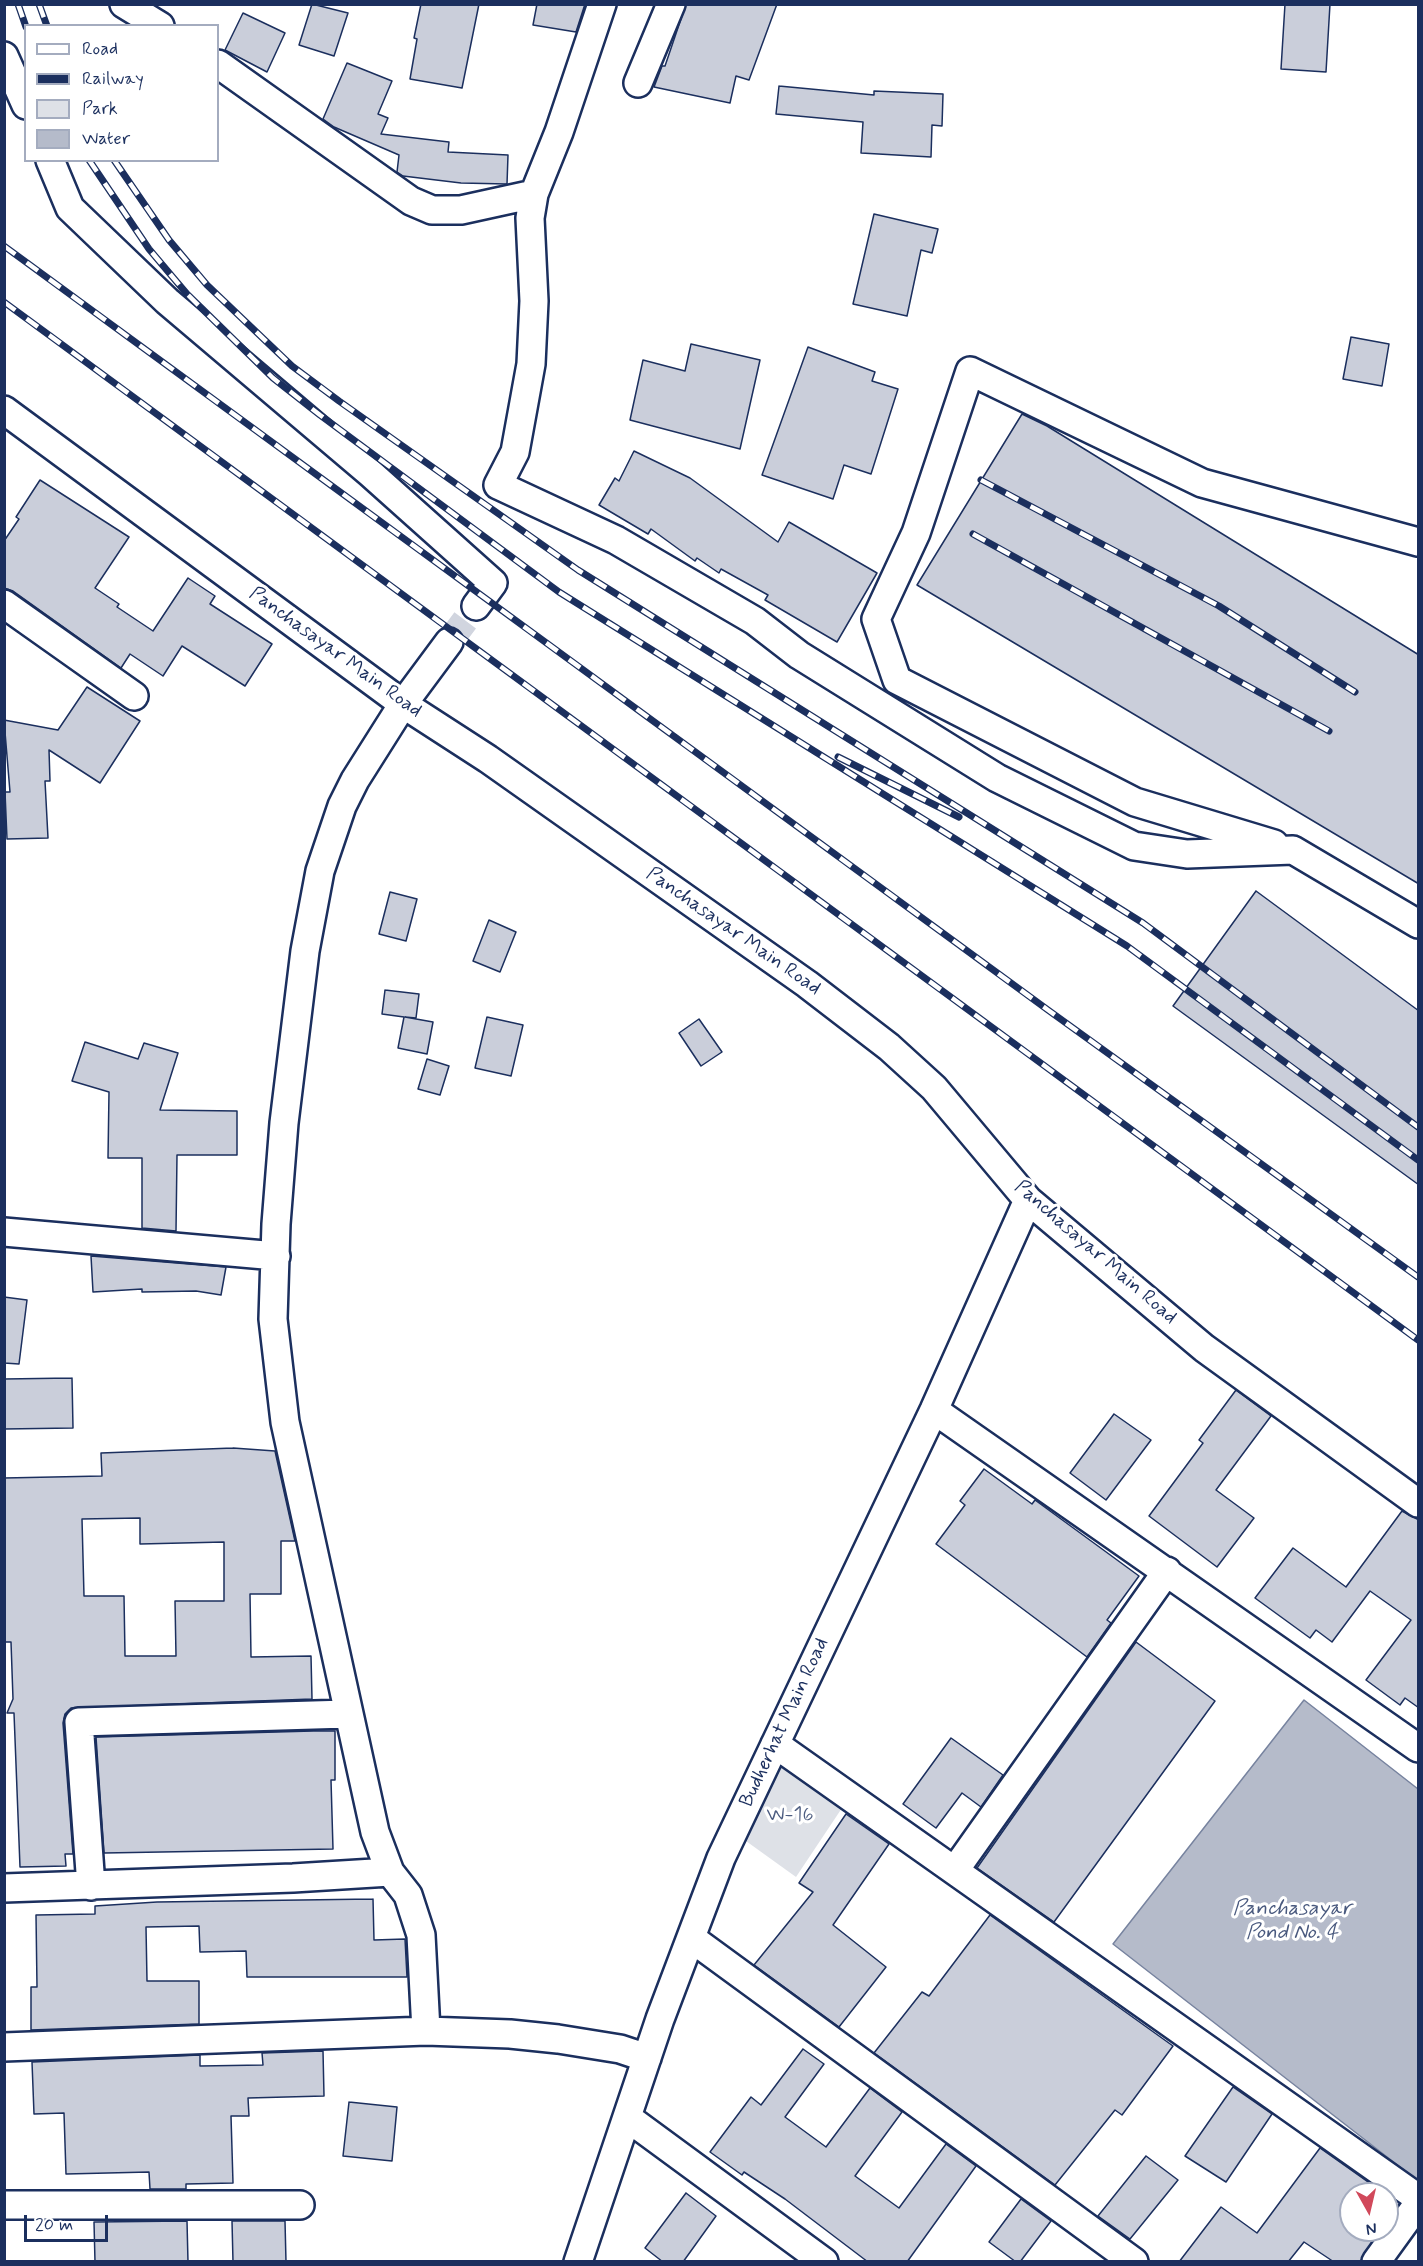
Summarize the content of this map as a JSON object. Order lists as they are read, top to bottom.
{
  "streets": {
    "street": ["Panchasayar Main Road", "Budherhat Main Road"]
  },
  "crossings": [
    ["Panchasayar Main Road", "Budherhat Main Road"]
  ],
  "water": ["Panchasayar Pond No. 4"],
  "parks": ["W-16"],
  "legend": [
    "Road",
    "Railway",
    "Park",
    "Water"
  ],
  "scale_bar": "20 m",
  "north": "bottom"
}
